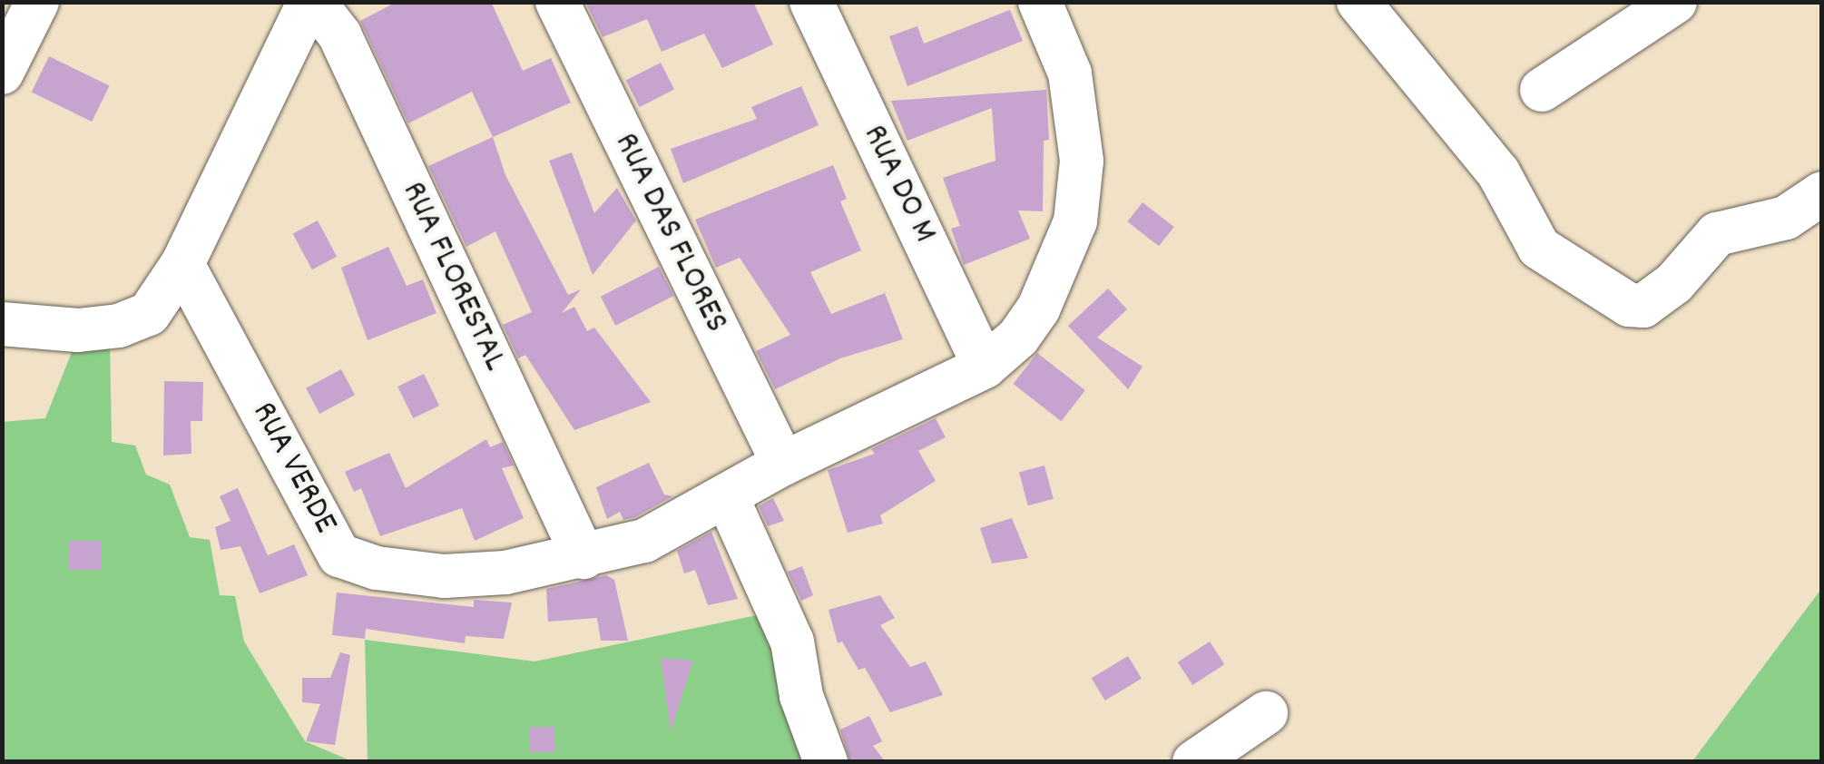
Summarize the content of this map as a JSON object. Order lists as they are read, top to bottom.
{
  "streets": {
    "street": [
      "RUA DO M",
      "RUA DAS FLORES",
      "RUA FLORESTAL",
      "RUA VERDE"
    ]
  },
  "crossings": [
    ["RUA DO M", "RUA VERDE"],
    ["RUA DAS FLORES", "RUA VERDE"],
    ["RUA FLORESTAL", "RUA VERDE"]
  ]
}
